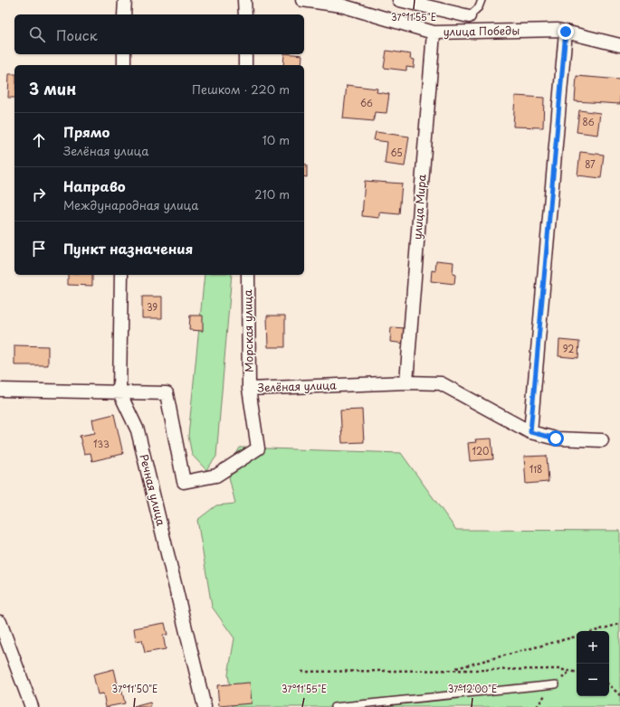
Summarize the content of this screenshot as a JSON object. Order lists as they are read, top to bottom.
{
  "streets": {
    "street": [
      "улица Победы",
      "улица Мира",
      "Морская улица",
      "Зелёная улица",
      "Речная улица"
    ]
  },
  "crossings": [
    ["улица Победы", "улица Мира"],
    ["улица Мира", "Зелёная улица"],
    ["Морская улица", "Зелёная улица"],
    ["Зелёная улица", "Речная улица"]
  ],
  "house_numbers": [
    "66",
    "86",
    "65",
    "87",
    "39",
    "92",
    "133",
    "120",
    "118"
  ],
  "page": {
    "search": "Поиск",
    "heading": ["3 мин", "Пешком · 220 m"],
    "list": [
      ["Прямо", "Зелёная улица", "10 m"],
      ["Направо", "Международная улица", "210 m"],
      "Пункт назначения"
    ],
    "map_buttons": ["+", "−"]
  },
  "coordinates": ["37°11'55\"E", "37°11'50\"E", "37°12'00\"E"]
}
